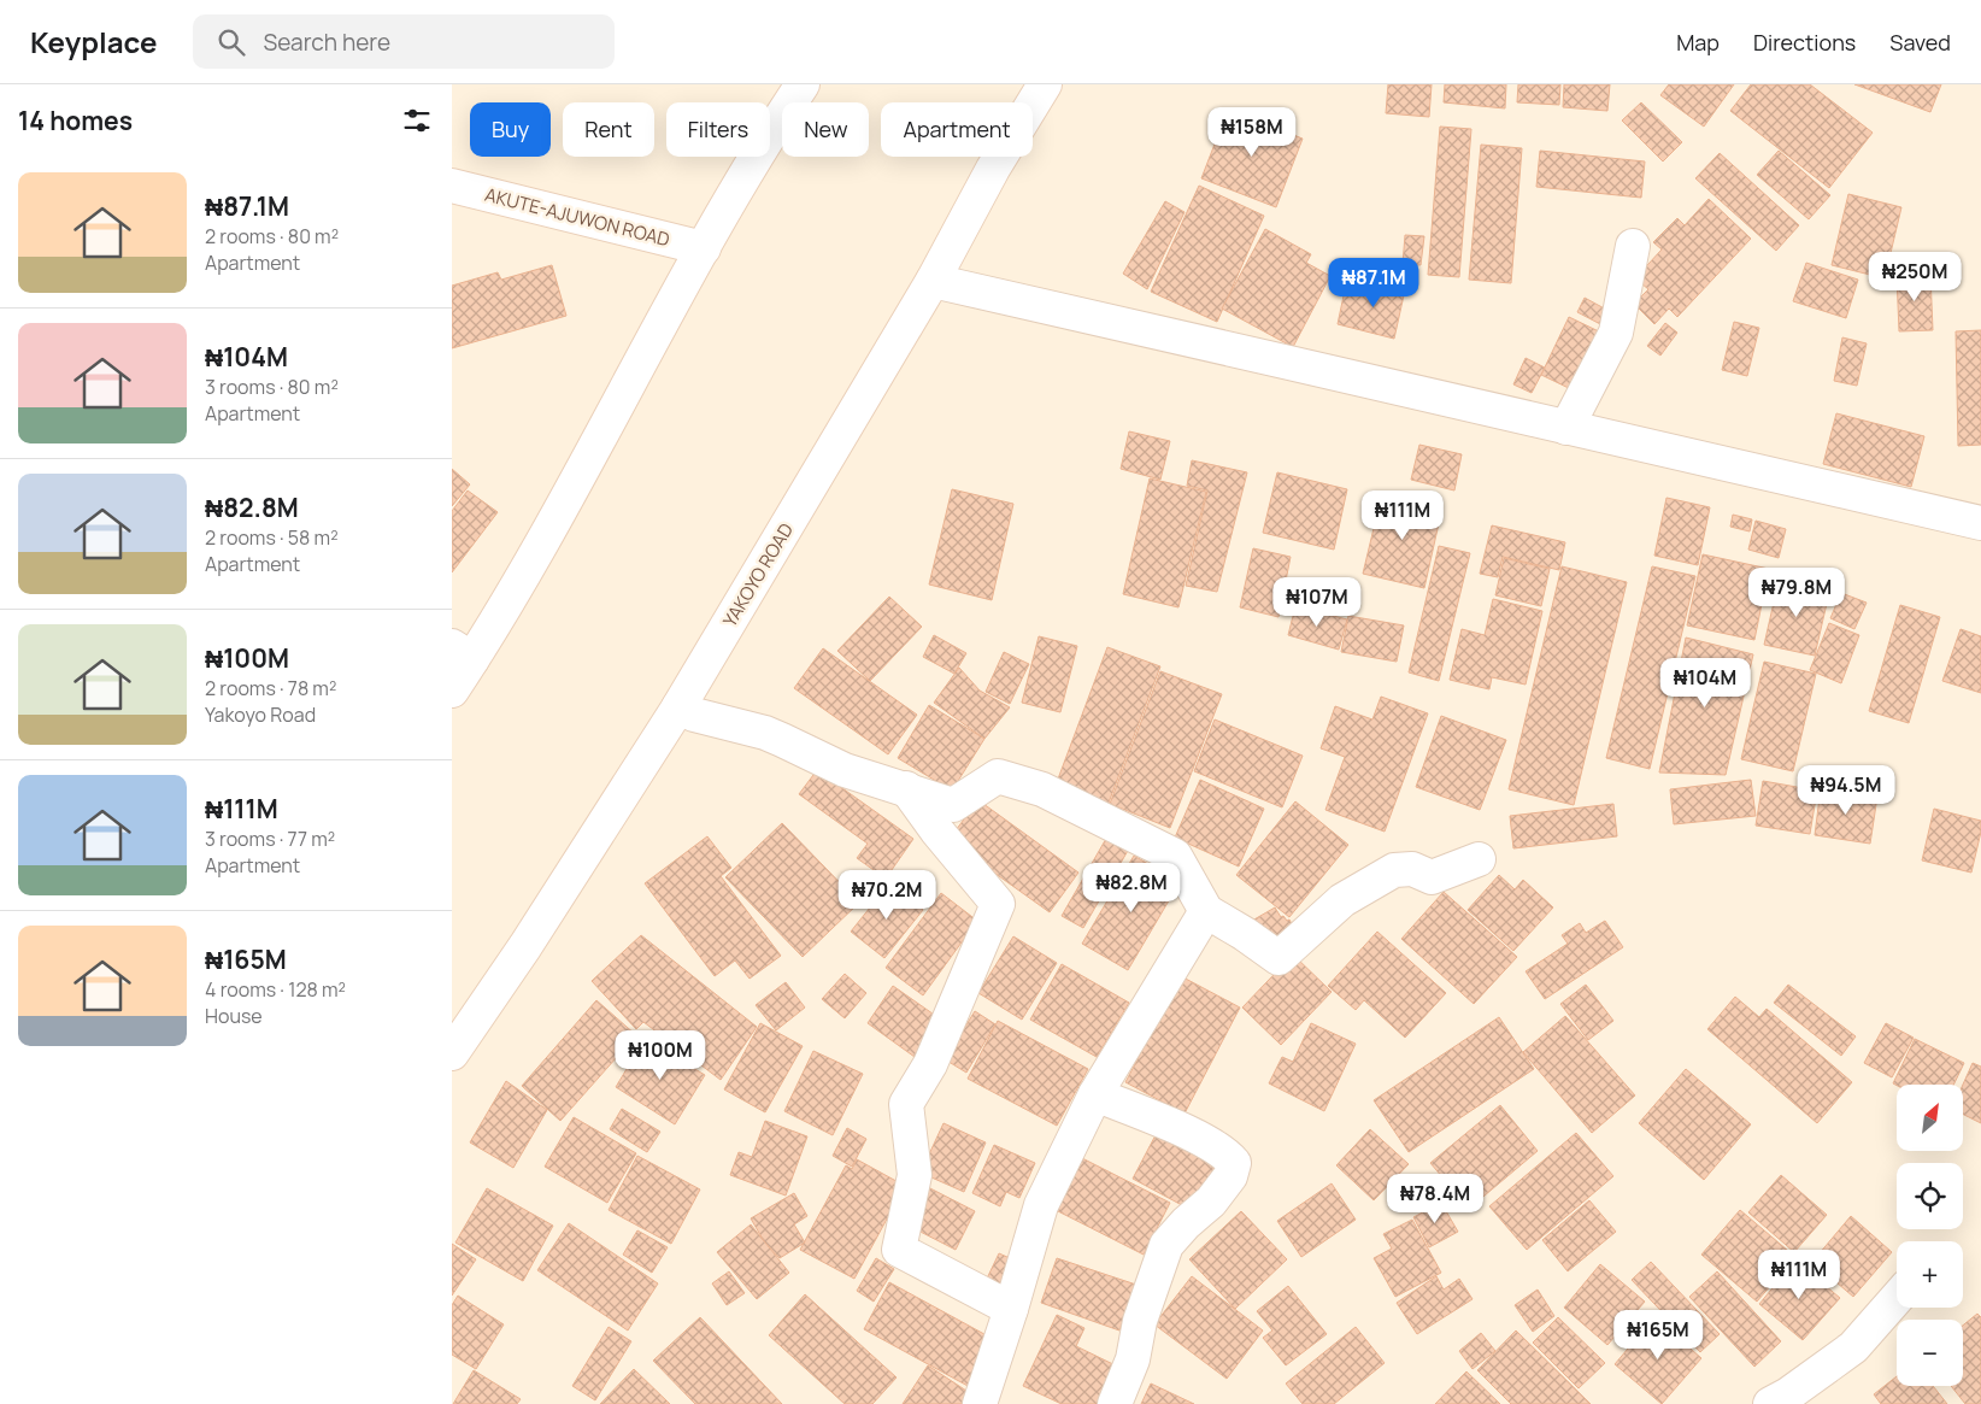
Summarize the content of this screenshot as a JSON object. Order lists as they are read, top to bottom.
{
  "streets": {
    "street": ["AKUTE-AJUWON ROAD", "YAKOYO ROAD"]
  },
  "north": "top right",
  "page": {
    "header": "Keyplace",
    "search": "Search here",
    "nav": ["Map", "Directions", "Saved"],
    "heading": "14 homes",
    "chip": [
      "Buy",
      "Rent",
      "Filters",
      "New",
      "Apartment"
    ],
    "price": [
      "₦158M",
      "₦250M",
      "₦87.1M",
      "₦111M",
      "₦79.8M",
      "₦107M",
      "₦104M",
      "₦94.5M",
      "₦82.8M",
      "₦70.2M",
      "₦100M",
      "₦78.4M",
      "₦111M",
      "₦165M"
    ],
    "list": [
      {
        "name": "₦87.1M",
        "note": "2 rooms · 80 m² · Apartment"
      },
      {
        "name": "₦104M",
        "note": "3 rooms · 80 m² · Apartment"
      },
      {
        "name": "₦82.8M",
        "note": "2 rooms · 58 m² · Apartment"
      },
      {
        "name": "₦100M",
        "note": "2 rooms · 78 m² · Yakoyo Road"
      },
      {
        "name": "₦111M",
        "note": "3 rooms · 77 m² · Apartment"
      },
      {
        "name": "₦165M",
        "note": "4 rooms · 128 m² · House"
      }
    ],
    "map_buttons": ["+", "−"]
  }
}
